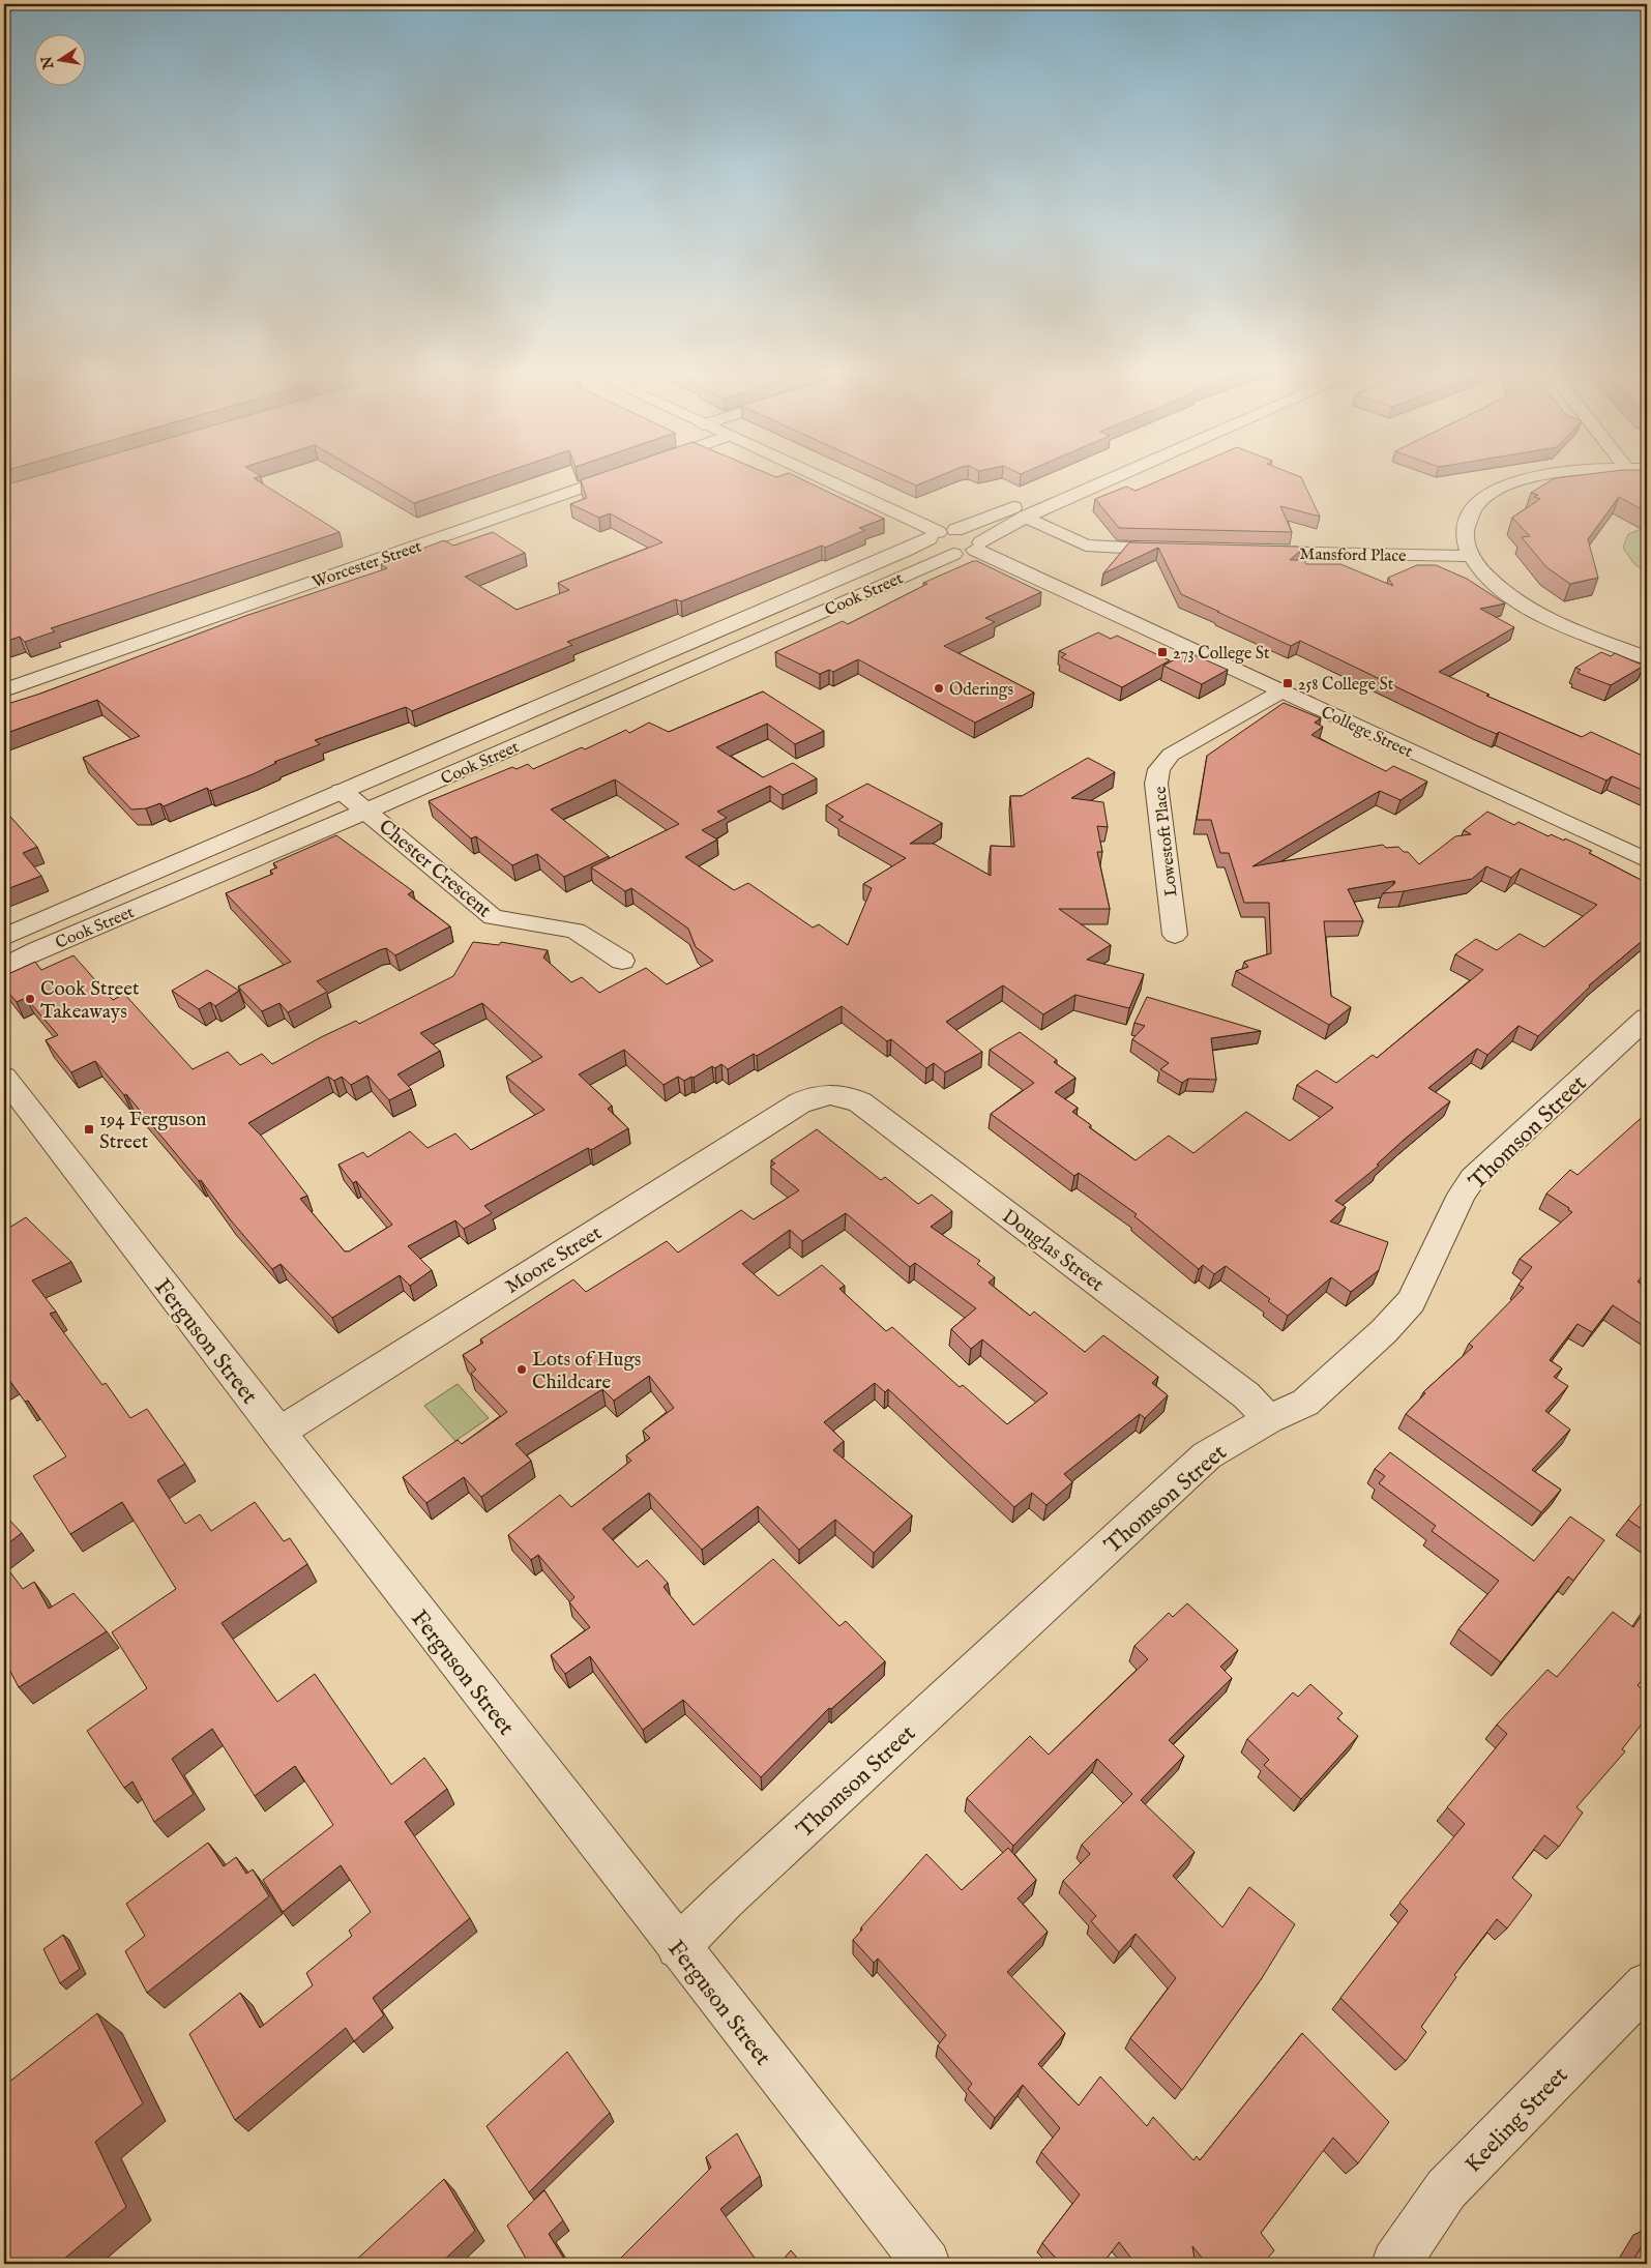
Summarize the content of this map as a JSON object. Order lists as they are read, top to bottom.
{
  "streets": {
    "street": [
      "Mansford Place",
      "Worcester Street",
      "Cook Street",
      "College Street",
      "Lowestoft Place",
      "Chester Crescent",
      "Thomson Street",
      "Douglas Street",
      "Moore Street",
      "Ferguson Street",
      "Keeling Street"
    ]
  },
  "crossings": [
    ["Cook Street", "College Street"],
    ["Cook Street", "Chester Crescent"],
    ["College Street", "Lowestoft Place"],
    ["Thomson Street", "Douglas Street"],
    ["Thomson Street", "Ferguson Street"],
    ["Douglas Street", "Moore Street"],
    ["Moore Street", "Ferguson Street"]
  ],
  "places": {
    "transit": ["273 College St", "258 College St", "194 Ferguson Street"],
    "other": ["Oderings", "Cook Street Takeaways", "Lots of Hugs Childcare"]
  },
  "north": "left"
}
